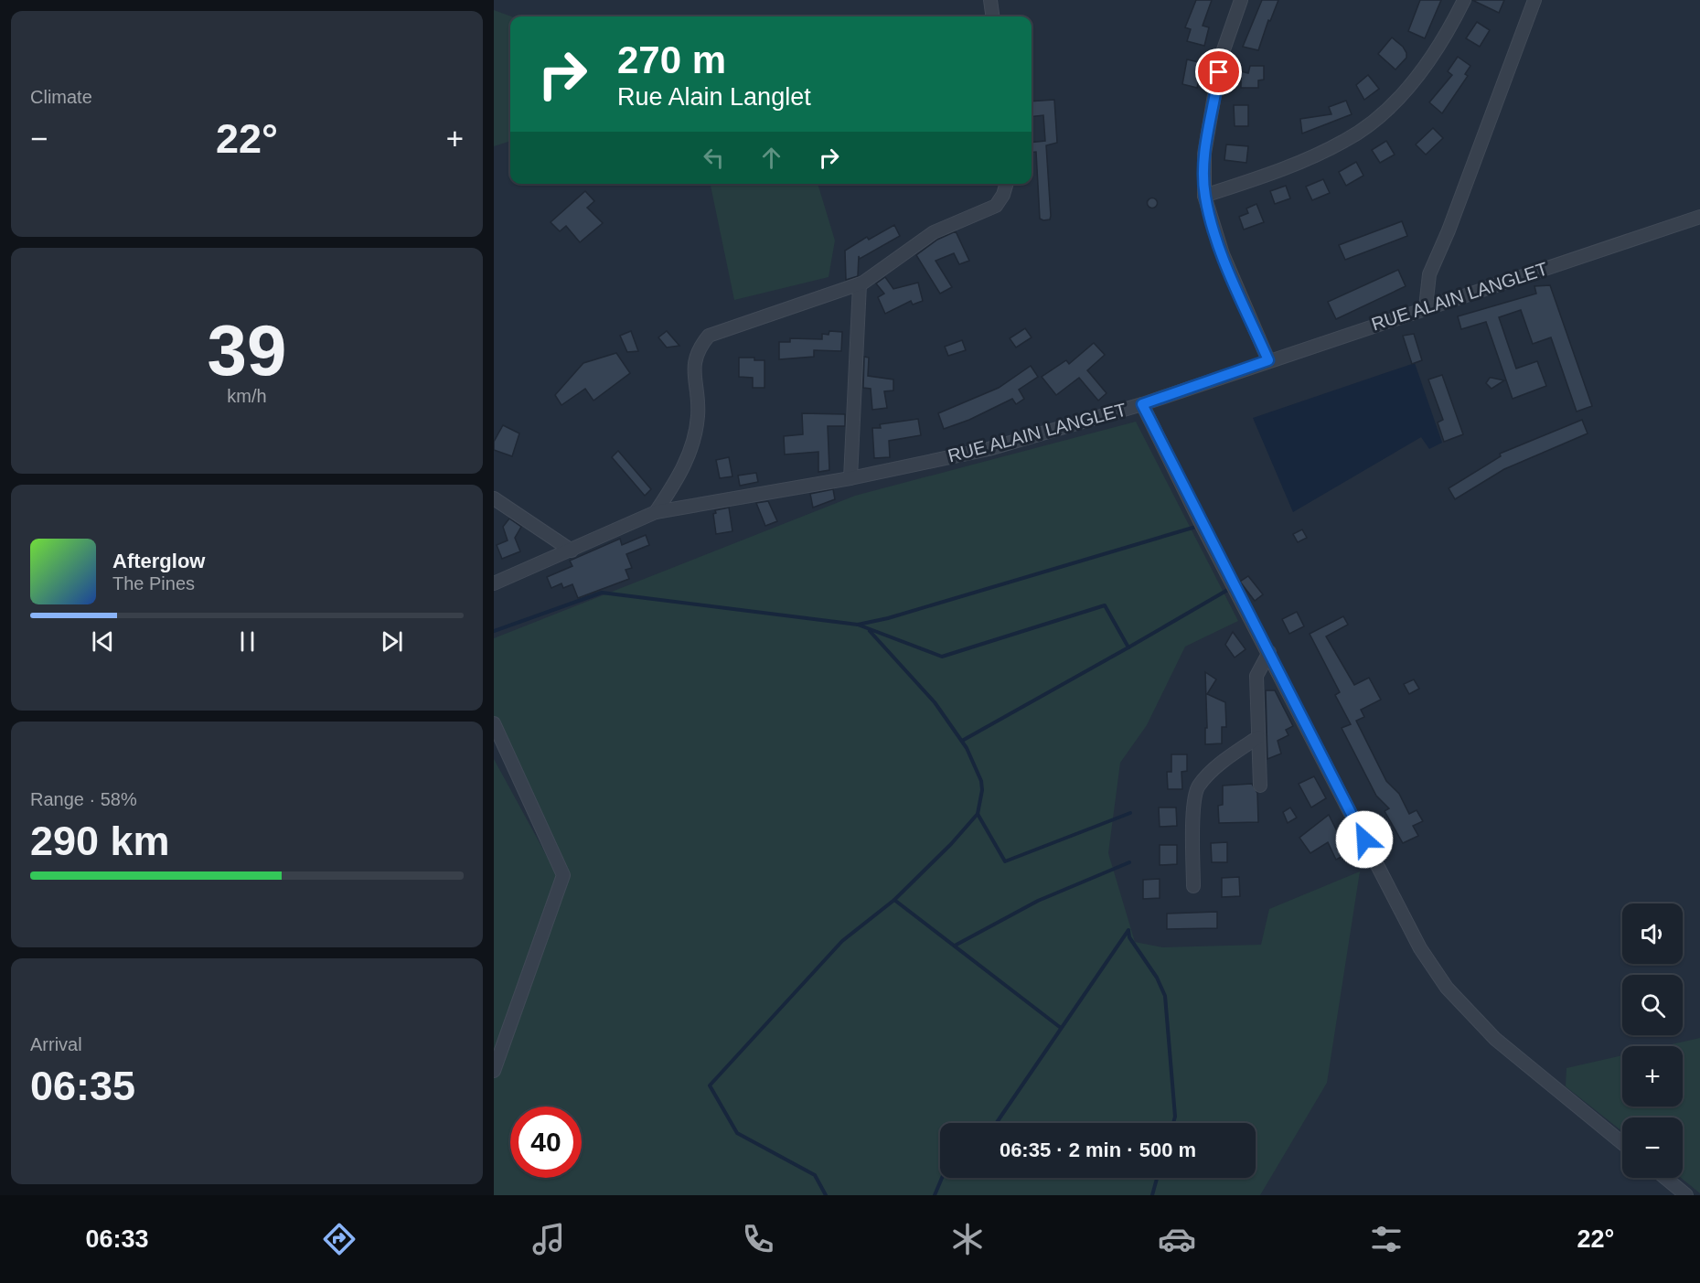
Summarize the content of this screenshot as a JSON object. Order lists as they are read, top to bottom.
{
  "streets": {
    "street": ["RUE ALAIN LANGLET"]
  },
  "page": {
    "tile": [
      "Climate",
      ["39", "km/h"],
      ["Range · 58%", "290 km"],
      ["Arrival", "06:35"]
    ],
    "turn": ["270 m", "Rue Alain Langlet"],
    "heat": ["−", "22°", "+"],
    "song": ["Afterglow", "The Pines"],
    "map_buttons": ["+", "−"],
    "limit": "40",
    "trip": "06:35 · 2 min · 500 m",
    "tabs": ["06:33", "22°"]
  }
}
